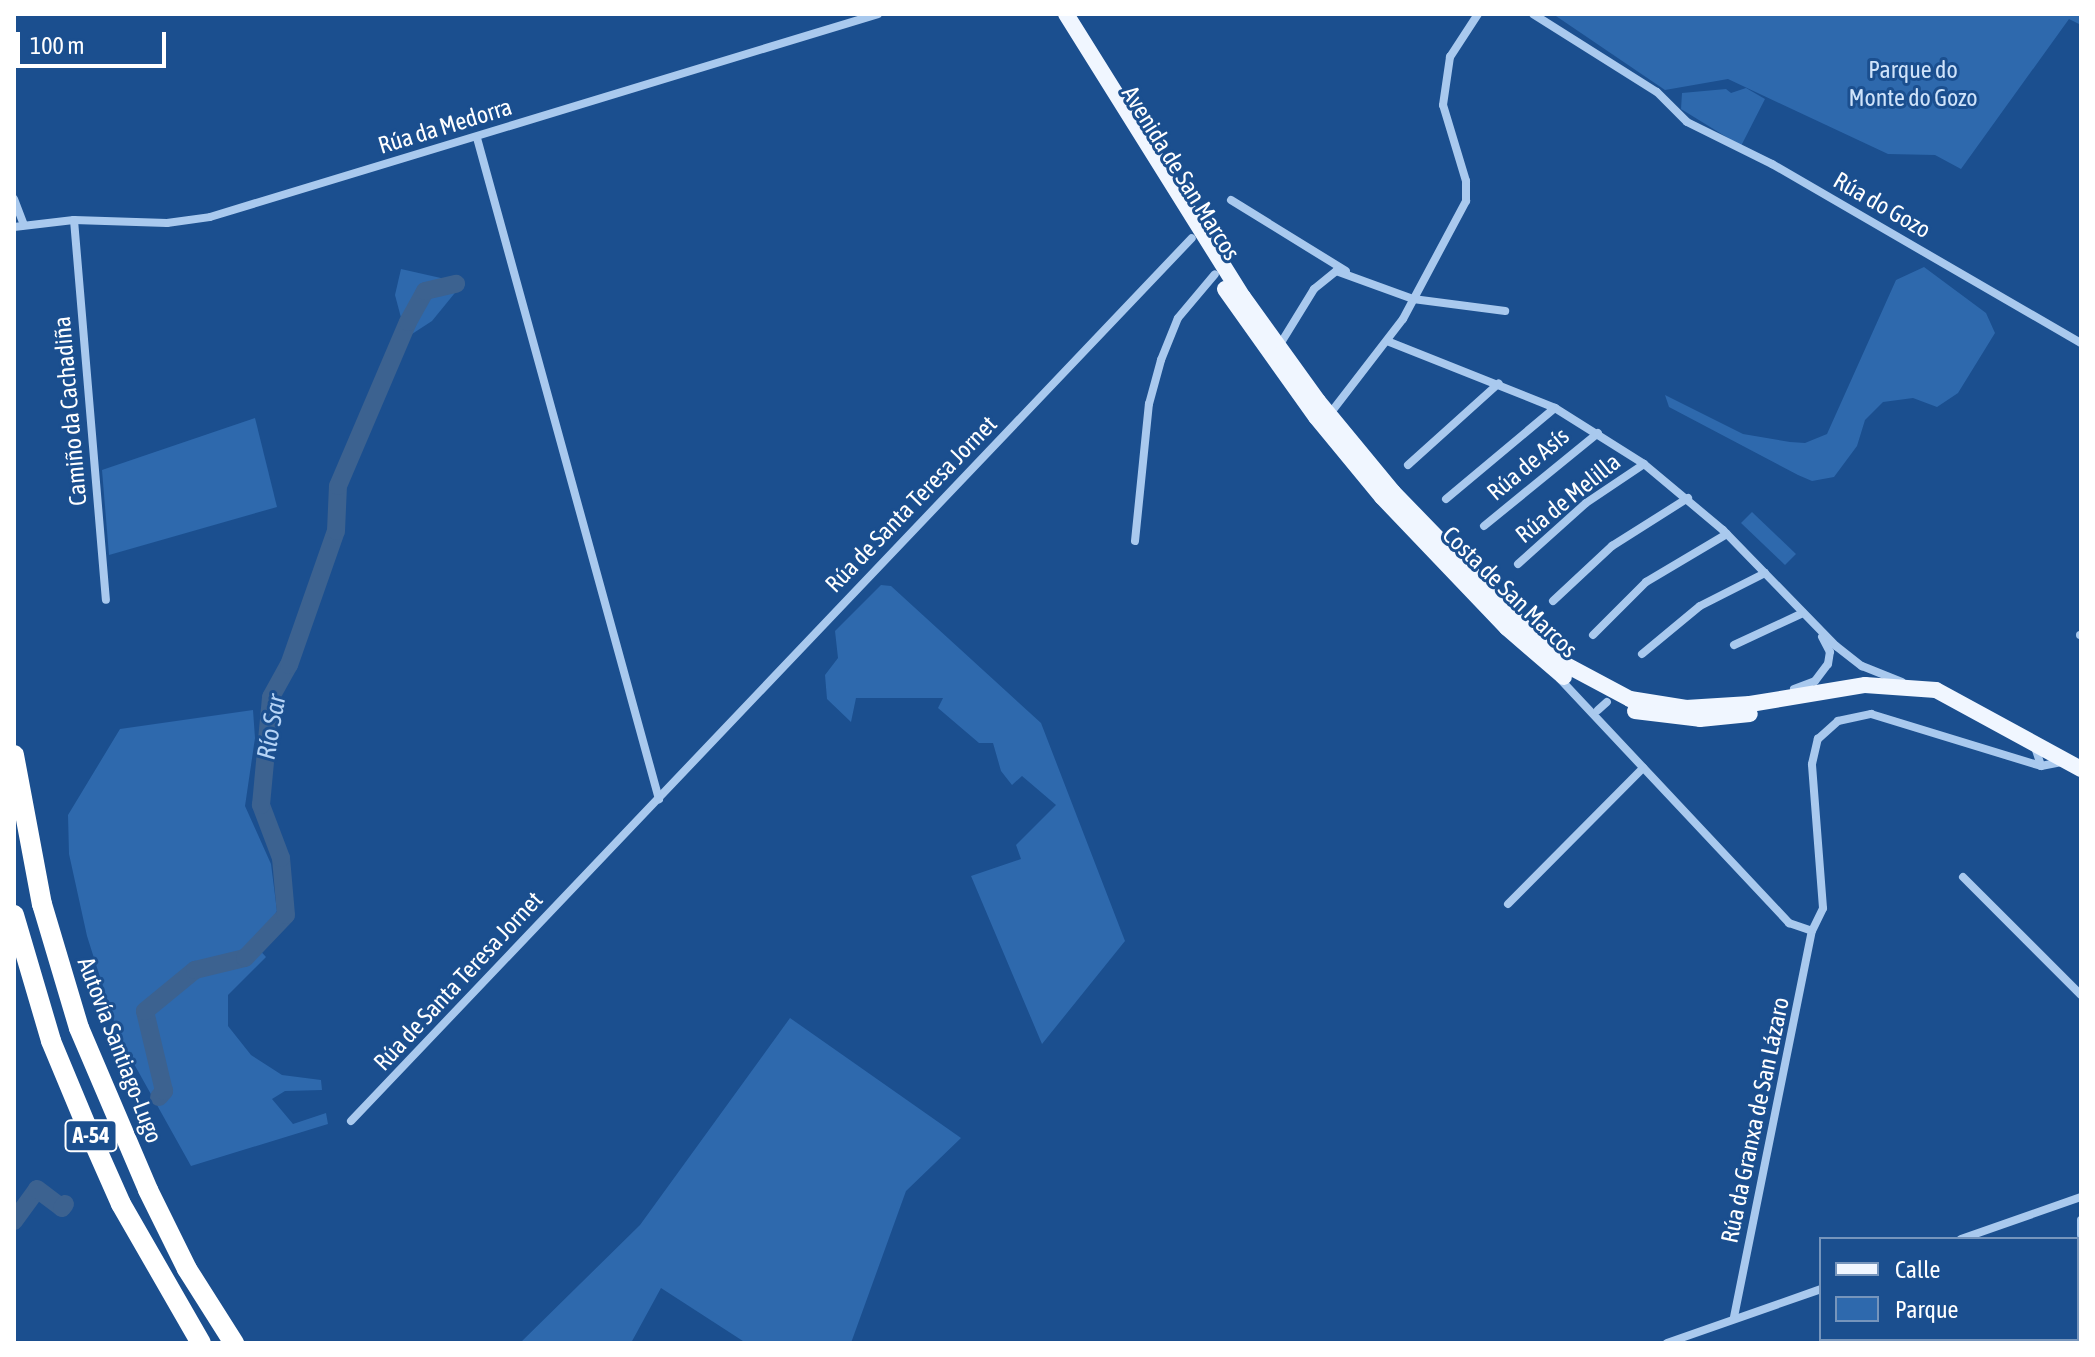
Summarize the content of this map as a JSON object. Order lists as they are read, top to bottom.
{
  "streets": {
    "highway": ["Autovía Santiago-Lugo", "A-54"],
    "main road": ["Avenida de San Marcos", "Costa de San Marcos"],
    "street": [
      "Rúa da Medorra",
      "Rúa do Gozo",
      "Camiño da Cachadiña",
      "Rúa de Asís",
      "Rúa de Melilla",
      "Rúa de Santa Teresa Jornet",
      "Rúa da Granxa de San Lázaro"
    ]
  },
  "crossings": [
    ["Rúa da Medorra", "Camiño da Cachadiña"],
    ["Avenida de San Marcos", "Rúa de Santa Teresa Jornet"],
    ["Avenida de San Marcos", "Costa de San Marcos"]
  ],
  "water": ["Río Sar"],
  "parks": ["Parque do Monte do Gozo"],
  "legend": ["Calle", "Parque"],
  "scale_bar": "100 m"
}
